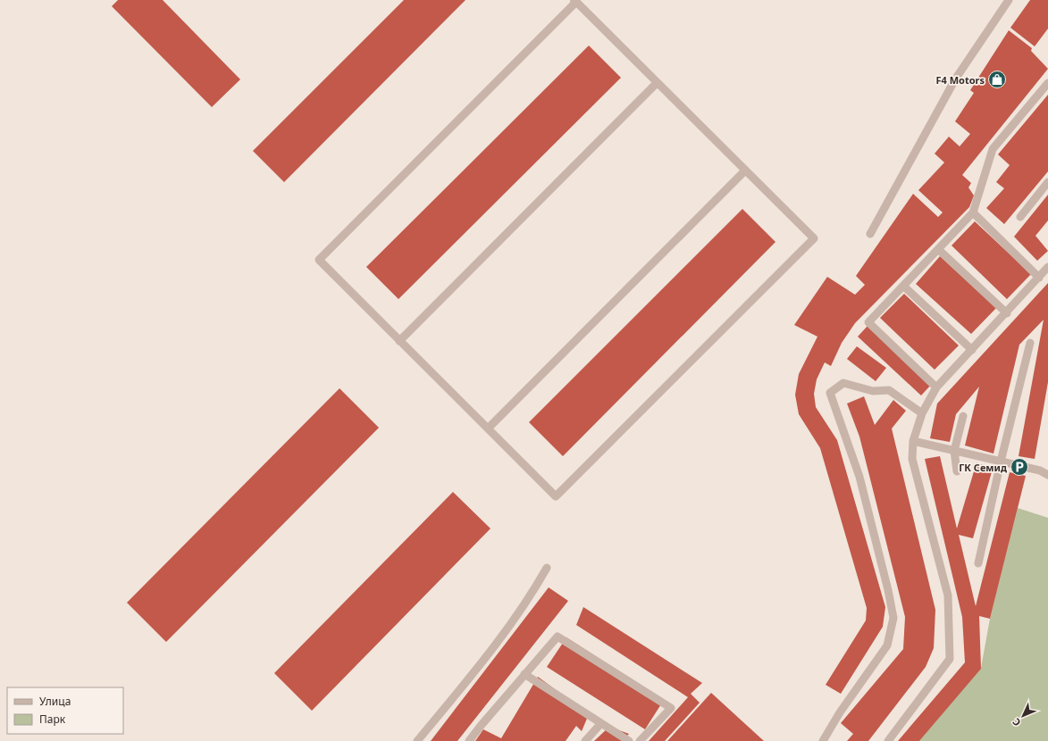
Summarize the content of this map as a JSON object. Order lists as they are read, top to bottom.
{
  "places": {
    "shop": ["F4 Motors"],
    "parking": ["ГК Семид"]
  },
  "legend": ["Улица", "Парк"],
  "north": "bottom left"
}
